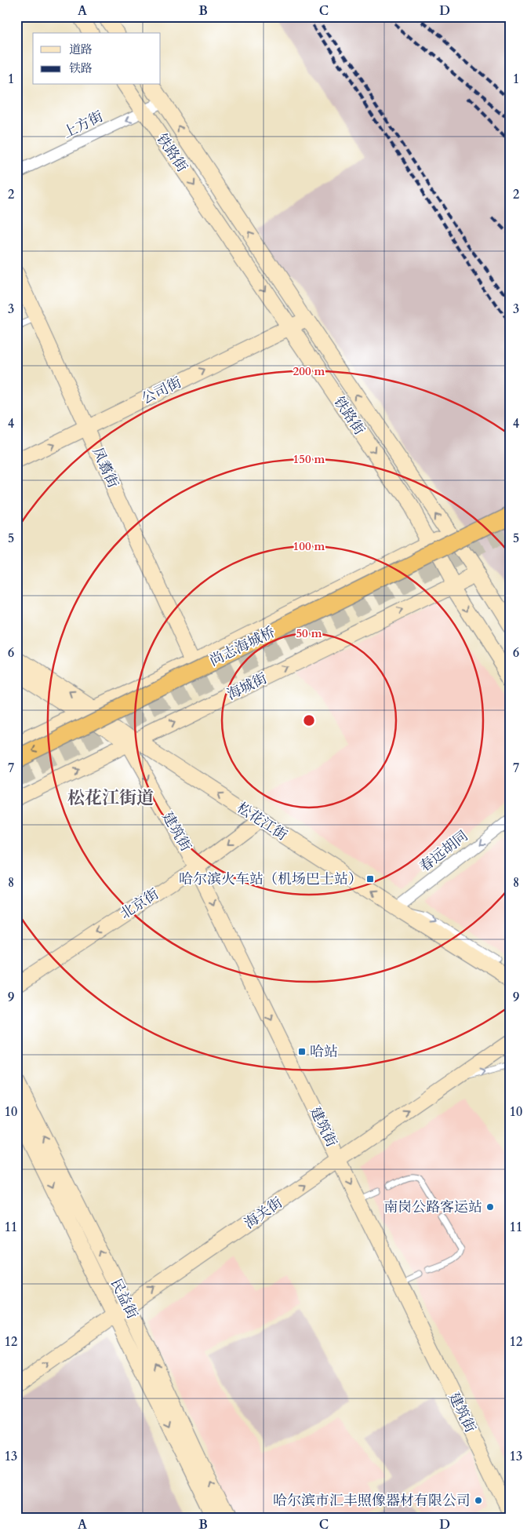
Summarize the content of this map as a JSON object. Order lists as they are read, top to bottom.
{
  "streets": {
    "main road": [
      "铁路街",
      "公司街",
      "凤翥街",
      "尚志海城桥",
      "海城街",
      "松花江街",
      "建筑街",
      "北京街",
      "海关街",
      "民益街"
    ],
    "street": ["上方街", "春远胡同"]
  },
  "crossings": [
    ["上方街", "铁路街"],
    ["铁路街", "公司街"],
    ["铁路街", "海城街"],
    ["公司街", "凤翥街"],
    ["海城街", "松花江街"],
    ["海城街", "建筑街"],
    ["松花江街", "建筑街"],
    ["松花江街", "春远胡同"],
    ["松花江街", "北京街"],
    ["建筑街", "北京街"],
    ["建筑街", "海关街"],
    ["海关街", "民益街"]
  ],
  "one_way": [
    "上方街",
    "公司街",
    "松花江街",
    "建筑街",
    "春远胡同",
    "北京街",
    "海关街"
  ],
  "districts": ["松花江街道"],
  "places": {
    "transit": ["哈尔滨火车站（机场巴士站）", "哈站"],
    "other": ["南岗公路客运站", "哈尔滨市汇丰照像器材有限公司"]
  },
  "legend": ["道路", "铁路"],
  "grid": {
    "columns": [
      "A",
      "B",
      "C",
      "D"
    ],
    "rows": [
      "1",
      "2",
      "3",
      "4",
      "5",
      "6",
      "7",
      "8",
      "9",
      "10",
      "11",
      "12",
      "13"
    ]
  },
  "rings": [
    "200 m",
    "150 m",
    "100 m",
    "50 m"
  ]
}
